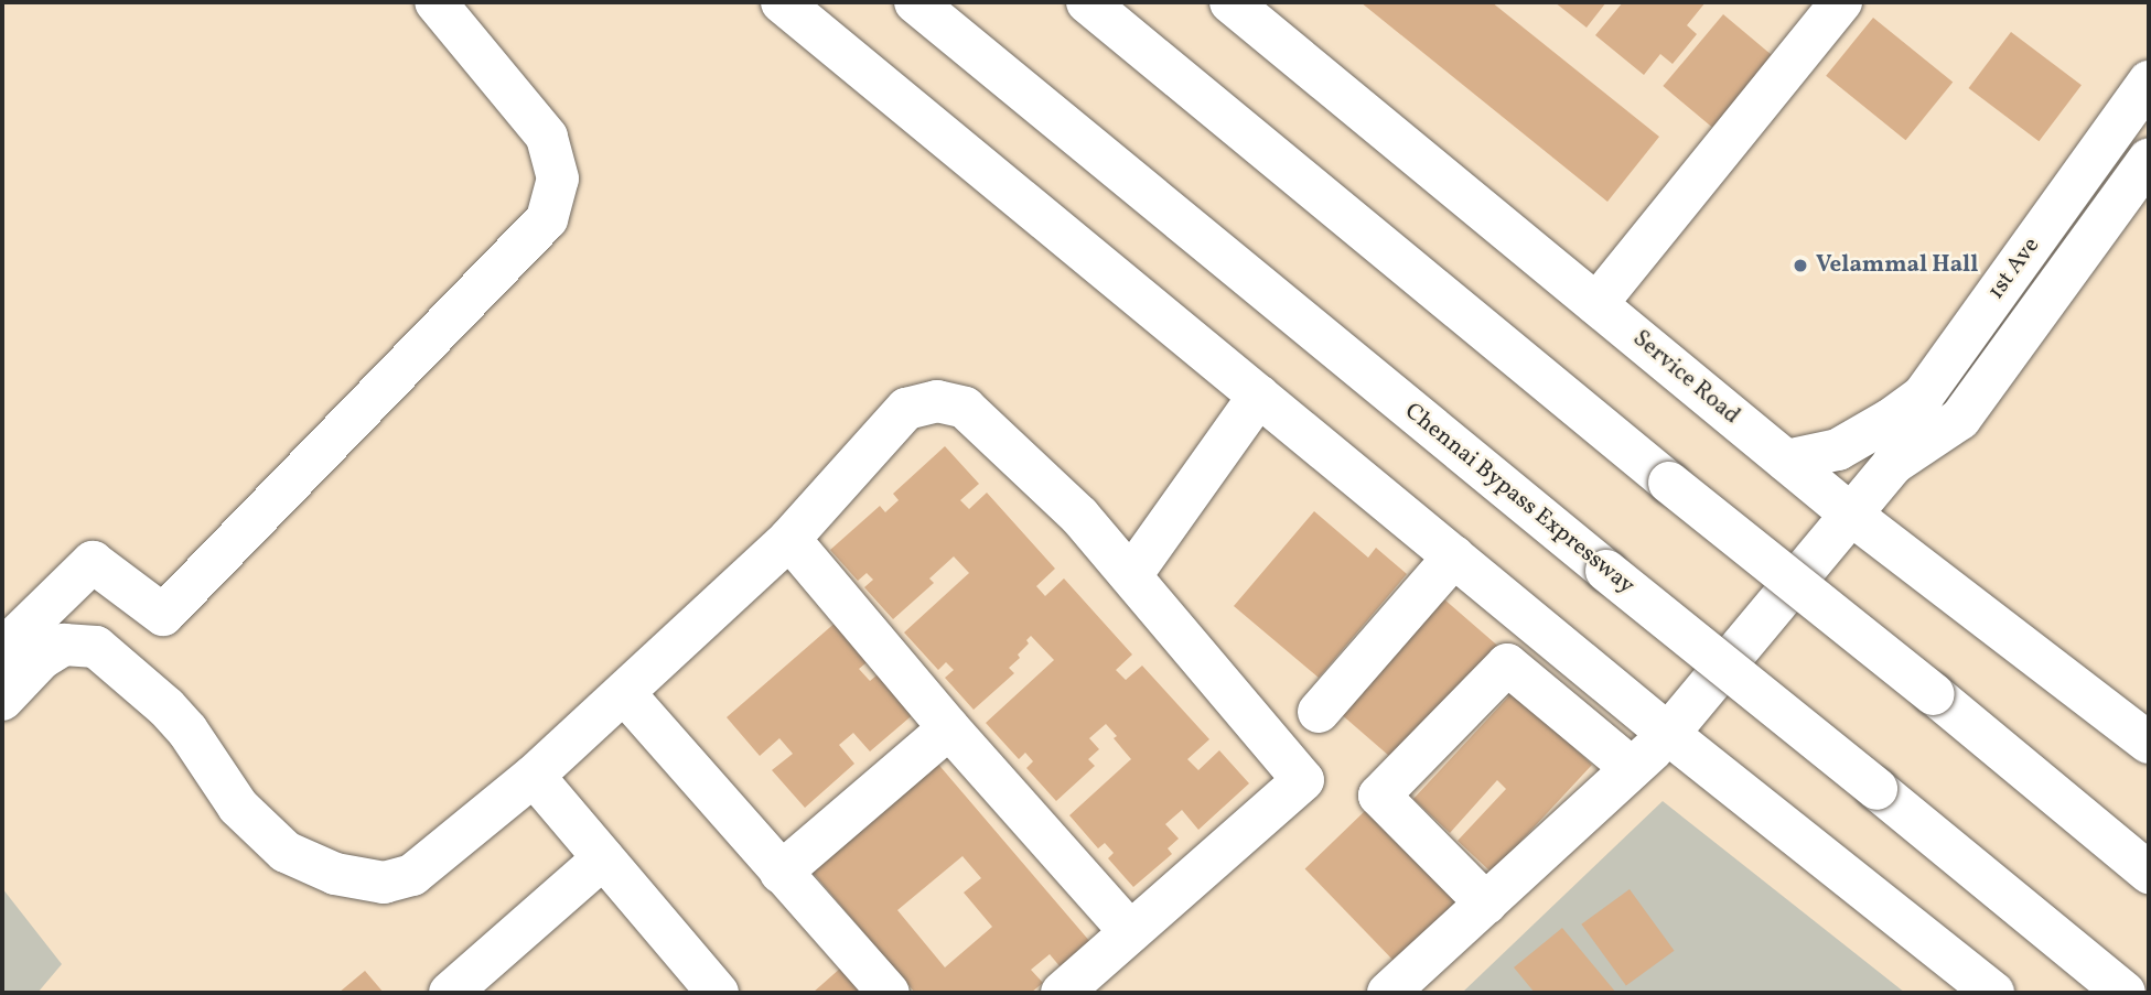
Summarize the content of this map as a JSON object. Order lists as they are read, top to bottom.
{
  "streets": {
    "main road": ["1st Ave", "Service Road", "Chennai Bypass Expressway"]
  },
  "places": ["Velammal Hall"]
}
